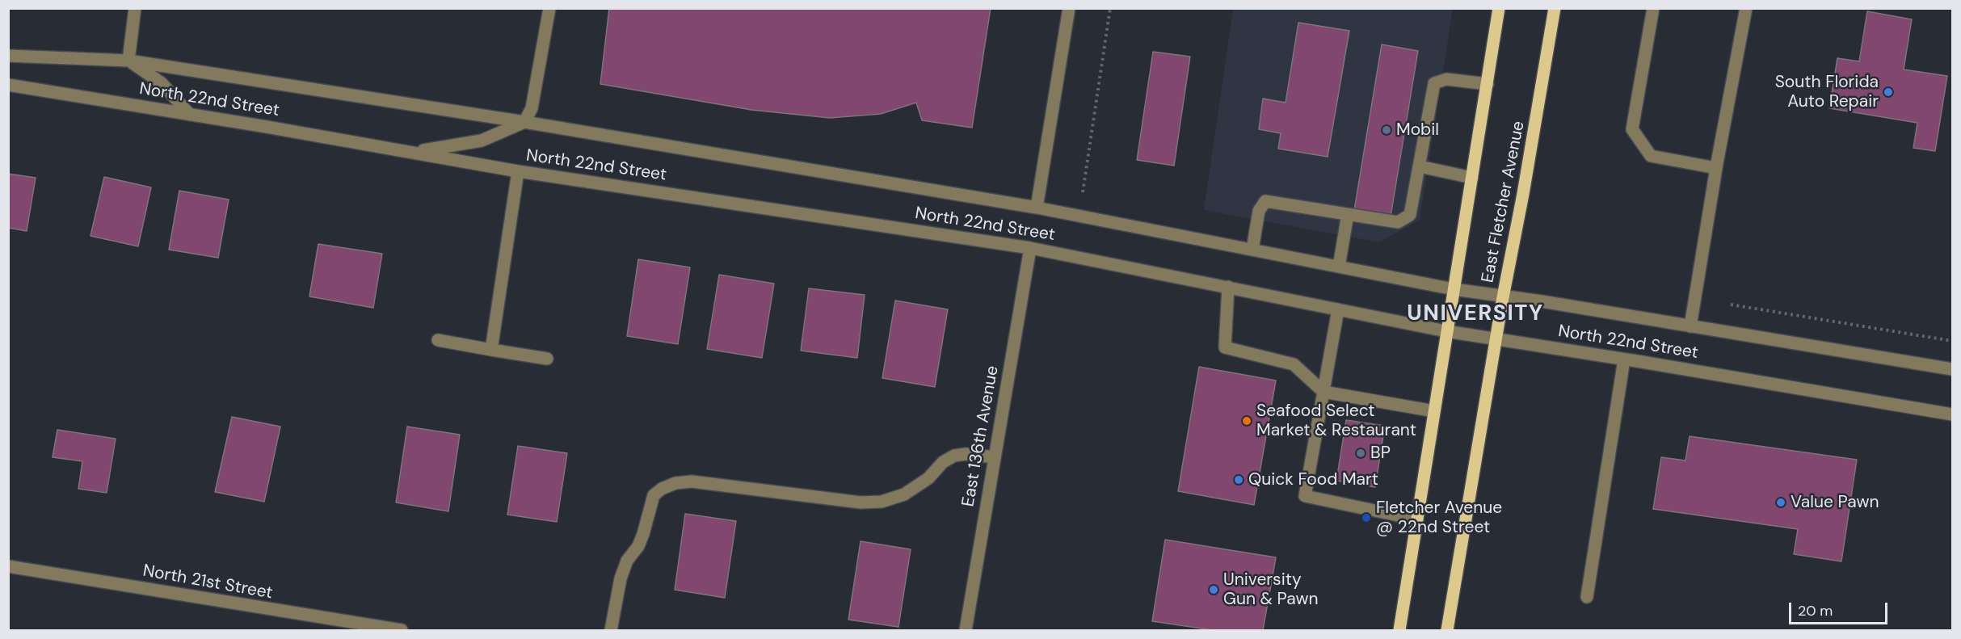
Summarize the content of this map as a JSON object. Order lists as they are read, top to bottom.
{
  "streets": {
    "main road": ["East Fletcher Avenue"],
    "street": ["North 22nd Street", "East 136th Avenue", "North 21st Street"]
  },
  "crossings": [
    ["North 22nd Street", "East Fletcher Avenue"],
    ["North 22nd Street", "East 136th Avenue"]
  ],
  "districts": ["UNIVERSITY"],
  "places": [
    "South Florida Auto Repair",
    "Mobil",
    "Seafood Select Market & Restaurant",
    "BP",
    "Quick Food Mart",
    "Value Pawn",
    "Fletcher Avenue @ 22nd Street",
    "University Gun & Pawn"
  ],
  "scale_bar": "20 m"
}
